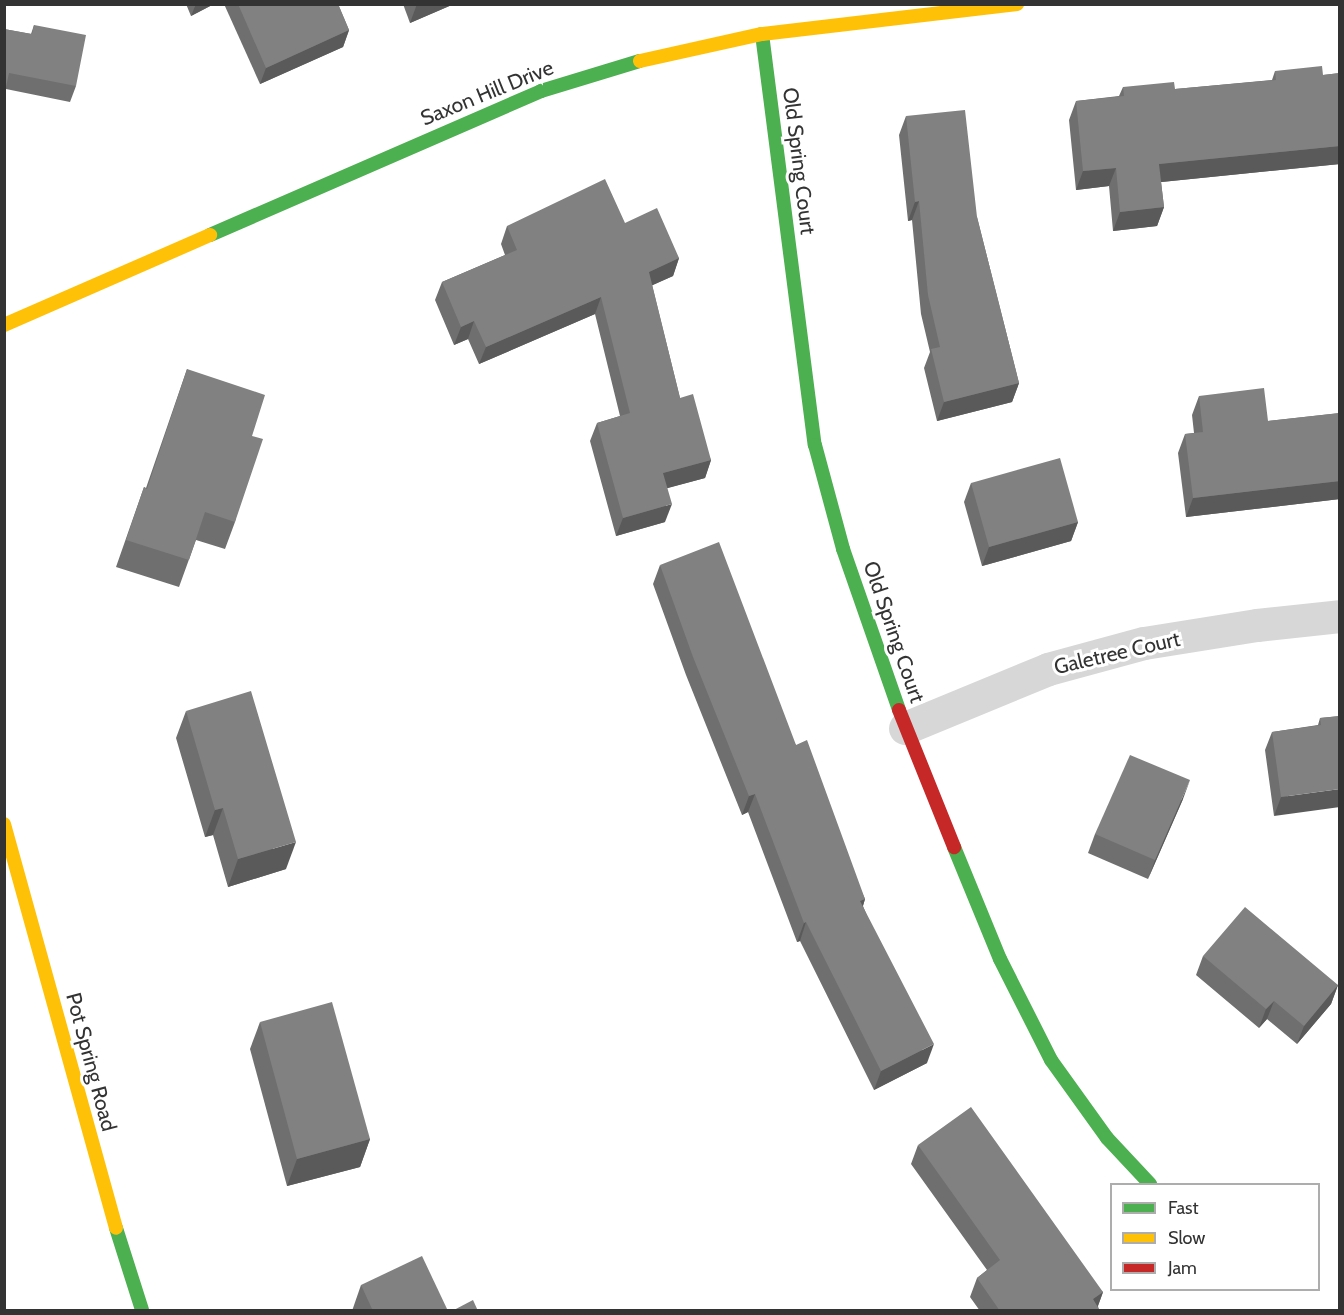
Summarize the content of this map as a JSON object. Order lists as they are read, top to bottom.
{
  "streets": {
    "street": [
      "Saxon Hill Drive",
      "Old Spring Court",
      "Galetree Court",
      "Pot Spring Road"
    ]
  },
  "crossings": [
    ["Saxon Hill Drive", "Old Spring Court"],
    ["Old Spring Court", "Galetree Court"]
  ],
  "legend": ["Fast", "Slow", "Jam"]
}
